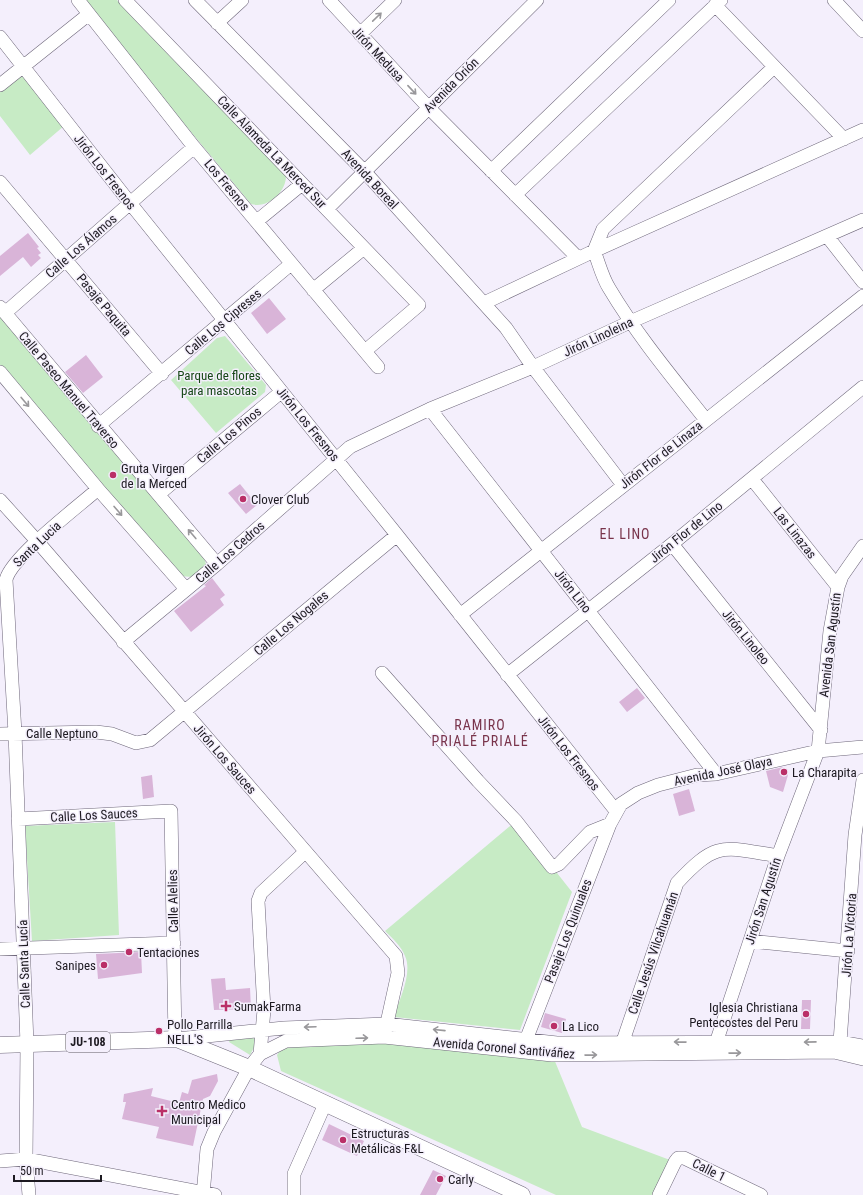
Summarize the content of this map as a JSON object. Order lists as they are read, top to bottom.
{
  "streets": {
    "main road": ["JU-108"],
    "street": [
      "Jirón Medusa",
      "Avenida Orión",
      "Calle Alameda La Merced Sur",
      "Jirón Los Fresnos",
      "Avenida Boreal",
      "Los Fresnos",
      "Calle Los Álamos",
      "Pasaje Paquita",
      "Calle Los Cipreses",
      "Jirón Linoleina",
      "Calle Paseo Manuel Traverso",
      "Calle Los Pinos",
      "Jirón Flor de Linaza",
      "Jirón Flor de Lino",
      "Las Linazas",
      "Santa Lucia",
      "Calle Los Cedros",
      "Jirón Lino",
      "Calle Los Nogales",
      "Jirón Linoleo",
      "Avenida San Agustín",
      "Calle Neptuno",
      "Jirón Los Sauces",
      "Avenida José Olaya",
      "Calle Los Sauces",
      "Calle Alelies",
      "Jirón San Agustín",
      "Pasaje Los Quinuales",
      "Jirón La Victoria",
      "Calle Jesús Vilcahuamán",
      "Calle Santa Lucía",
      "Avenida Coronel Santiváñez",
      "Calle 1"
    ]
  },
  "crossings": [
    ["Jirón Medusa", "Avenida Orión"],
    ["Avenida Orión", "Calle Alameda La Merced Sur"],
    ["Avenida Orión", "Avenida Boreal"],
    ["Calle Alameda La Merced Sur", "Los Fresnos"],
    ["Jirón Los Fresnos", "Calle Los Álamos"],
    ["Jirón Los Fresnos", "Calle Los Cipreses"],
    ["Jirón Los Fresnos", "Jirón Linoleina"],
    ["Jirón Los Fresnos", "Calle Los Pinos"],
    ["Jirón Los Fresnos", "Jirón Flor de Linaza"],
    ["Jirón Los Fresnos", "Jirón Flor de Lino"],
    ["Jirón Los Fresnos", "Calle Los Cedros"],
    ["Jirón Los Fresnos", "Calle Los Nogales"],
    ["Jirón Los Fresnos", "Avenida José Olaya"],
    ["Jirón Los Fresnos", "Pasaje Los Quinuales"],
    ["Avenida Boreal", "Jirón Linoleina"],
    ["Los Fresnos", "Calle Los Álamos"],
    ["Los Fresnos", "Calle Los Cipreses"],
    ["Calle Los Álamos", "Pasaje Paquita"],
    ["Calle Los Álamos", "Calle Paseo Manuel Traverso"],
    ["Pasaje Paquita", "Calle Los Cipreses"],
    ["Calle Los Cipreses", "Calle Paseo Manuel Traverso"],
    ["Jirón Linoleina", "Calle Los Cedros"],
    ["Jirón Linoleina", "Jirón Lino"],
    ["Calle Paseo Manuel Traverso", "Calle Los Pinos"],
    ["Calle Paseo Manuel Traverso", "Calle Los Cedros"],
    ["Jirón Flor de Linaza", "Jirón Lino"],
    ["Jirón Flor de Lino", "Las Linazas"],
    ["Jirón Flor de Lino", "Jirón Lino"],
    ["Jirón Flor de Lino", "Jirón Linoleo"],
    ["Las Linazas", "Avenida San Agustín"],
    ["Santa Lucia", "Calle Neptuno"],
    ["Santa Lucia", "Jirón Los Sauces"],
    ["Santa Lucia", "Calle Santa Lucía"],
    ["Calle Los Cedros", "Jirón Los Sauces"],
    ["Jirón Lino", "Avenida José Olaya"],
    ["Calle Los Nogales", "Calle Neptuno"],
    ["Calle Los Nogales", "Jirón Los Sauces"],
    ["Jirón Linoleo", "Avenida San Agustín"],
    ["Avenida San Agustín", "Avenida José Olaya"],
    ["Avenida San Agustín", "Jirón San Agustín"],
    ["Calle Neptuno", "Jirón Los Sauces"],
    ["Calle Neptuno", "Calle Santa Lucía"],
    ["Jirón Los Sauces", "Avenida Coronel Santiváñez"],
    ["Avenida José Olaya", "Jirón San Agustín"],
    ["Avenida José Olaya", "Pasaje Los Quinuales"],
    ["Calle Los Sauces", "Calle Alelies"],
    ["Calle Los Sauces", "Calle Santa Lucía"],
    ["Calle Alelies", "JU-108"],
    ["Calle Alelies", "Avenida Coronel Santiváñez"],
    ["Jirón San Agustín", "Calle Jesús Vilcahuamán"],
    ["Jirón San Agustín", "Avenida Coronel Santiváñez"],
    ["Pasaje Los Quinuales", "Avenida Coronel Santiváñez"],
    ["Jirón La Victoria", "Avenida Coronel Santiváñez"],
    ["Calle Jesús Vilcahuamán", "Avenida Coronel Santiváñez"],
    ["Calle Santa Lucía", "JU-108"],
    ["JU-108", "Avenida Coronel Santiváñez"]
  ],
  "districts": ["EL LINO", "RAMIRO PRIALÉ PRIALÉ"],
  "parks": ["Parque de flores para mascotas"],
  "places": {
    "other": [
      "Gruta Virgen de la Merced",
      "Clover Club",
      "La Charapita",
      "Tentaciones",
      "Sanipes",
      "Iglesia Christiana Pentecostes del Peru",
      "La Lico",
      "Pollo Parrilla NELL'S",
      "Estructuras Metálicas F&L",
      "Carly"
    ],
    "health": ["SumakFarma", "Centro Medico Municipal"]
  },
  "scale_bar": "50 m"
}
